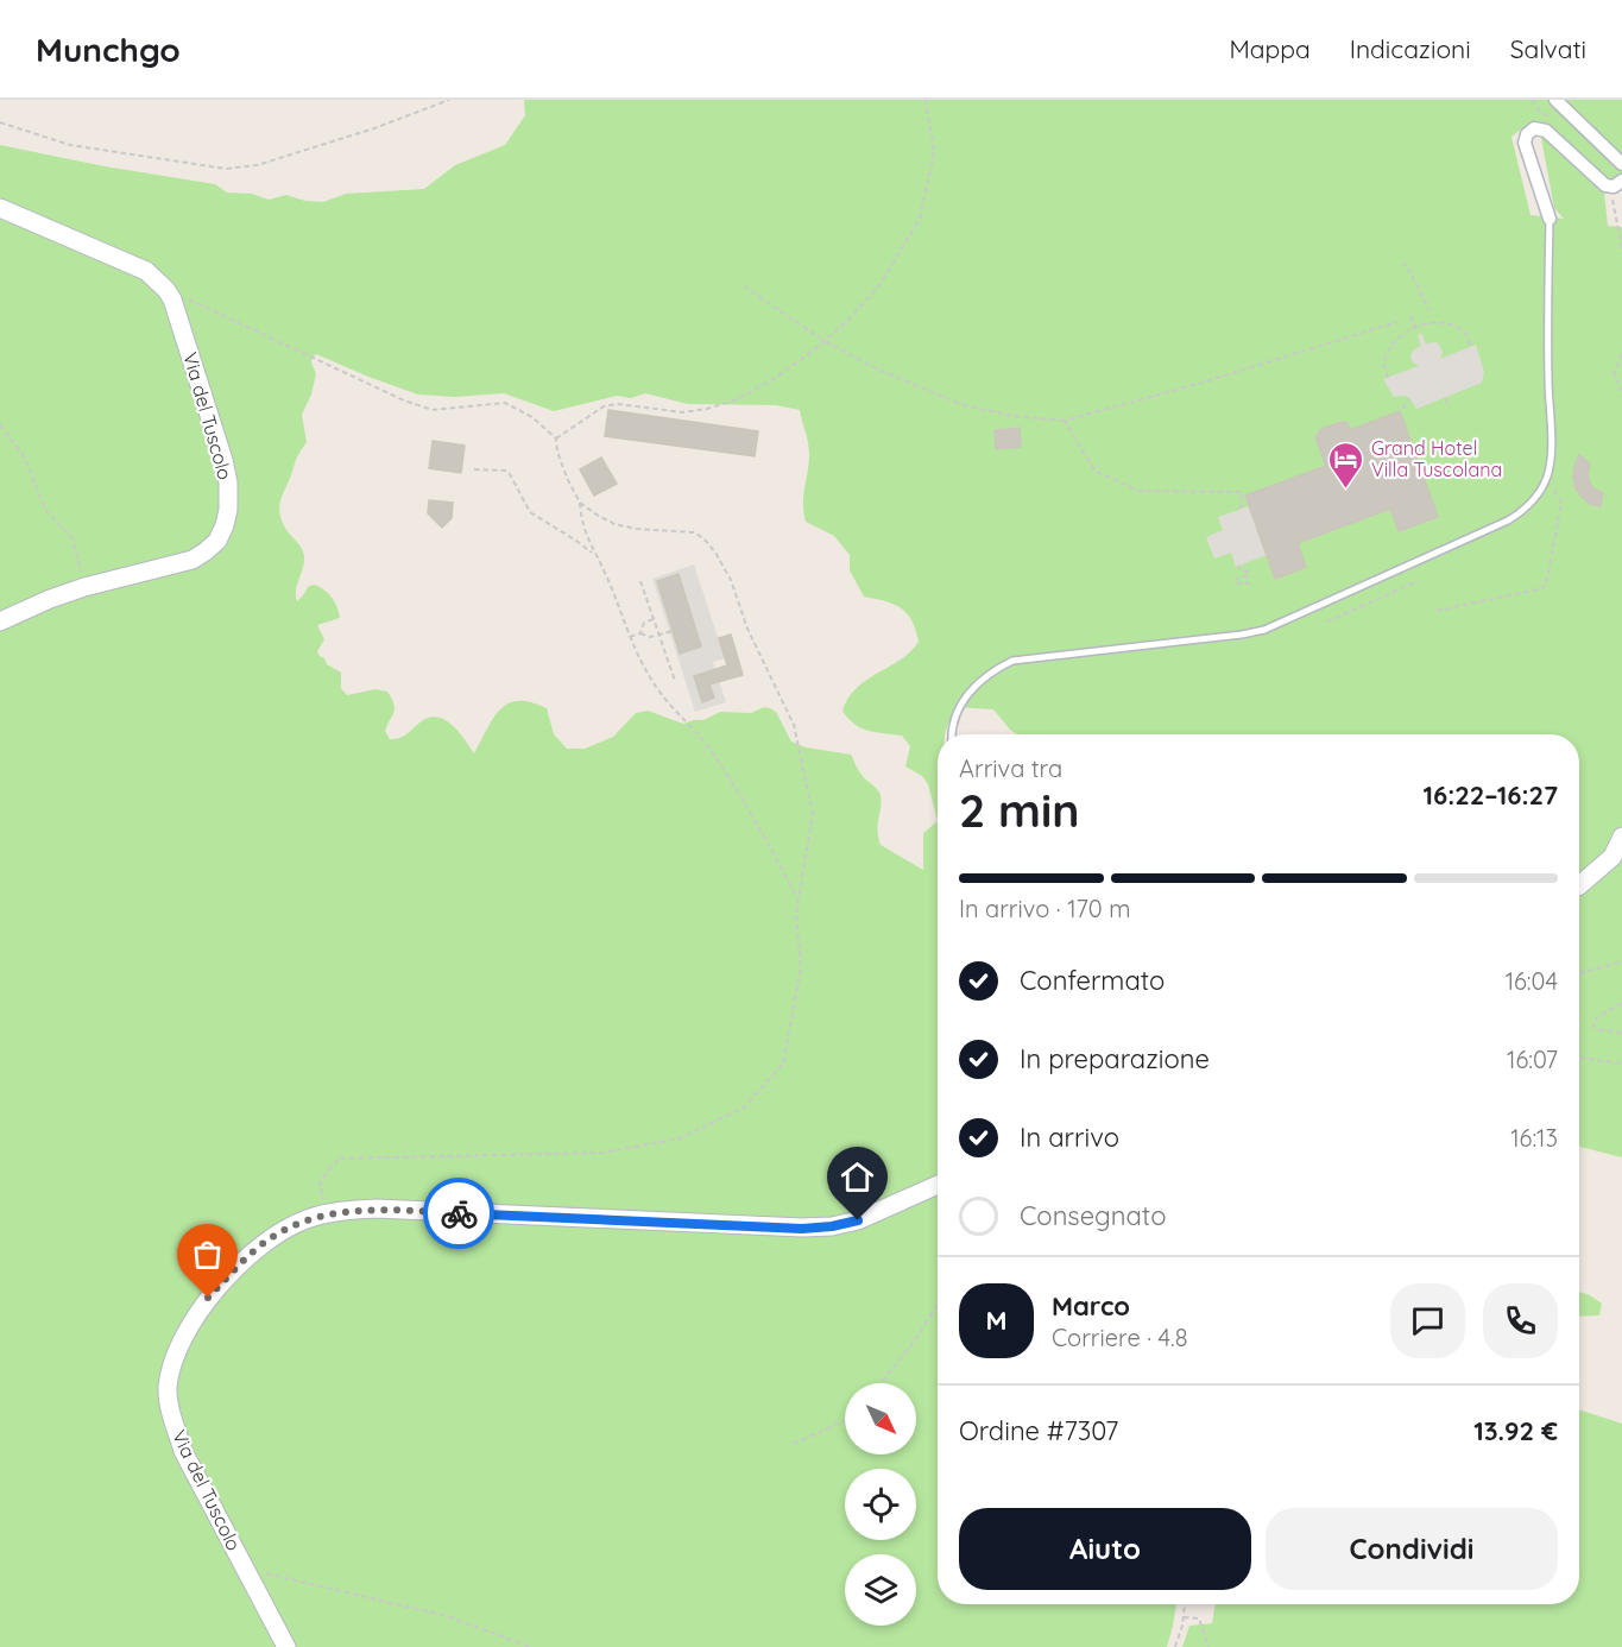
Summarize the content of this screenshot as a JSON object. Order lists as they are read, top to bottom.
{
  "streets": {
    "street": ["Via del Tuscolo"]
  },
  "places": {
    "hotel": ["Grand Hotel Villa Tuscolana"]
  },
  "north": "bottom right",
  "page": {
    "header": "Munchgo",
    "nav": ["Mappa", "Indicazioni", "Salvati"],
    "heading": ["2 min", "Arriva tra", "16:22–16:27"],
    "panel": [
      "Marco",
      "Corriere · 4.8",
      "Ordine #7307",
      "13.92 €"
    ],
    "bar": "In arrivo · 170 m",
    "list": [
      ["Confermato", "16:04"],
      ["In preparazione", "16:07"],
      ["In arrivo", "16:13"],
      "Consegnato"
    ],
    "round": "M",
    "buttons": ["Aiuto", "Condividi"]
  }
}
